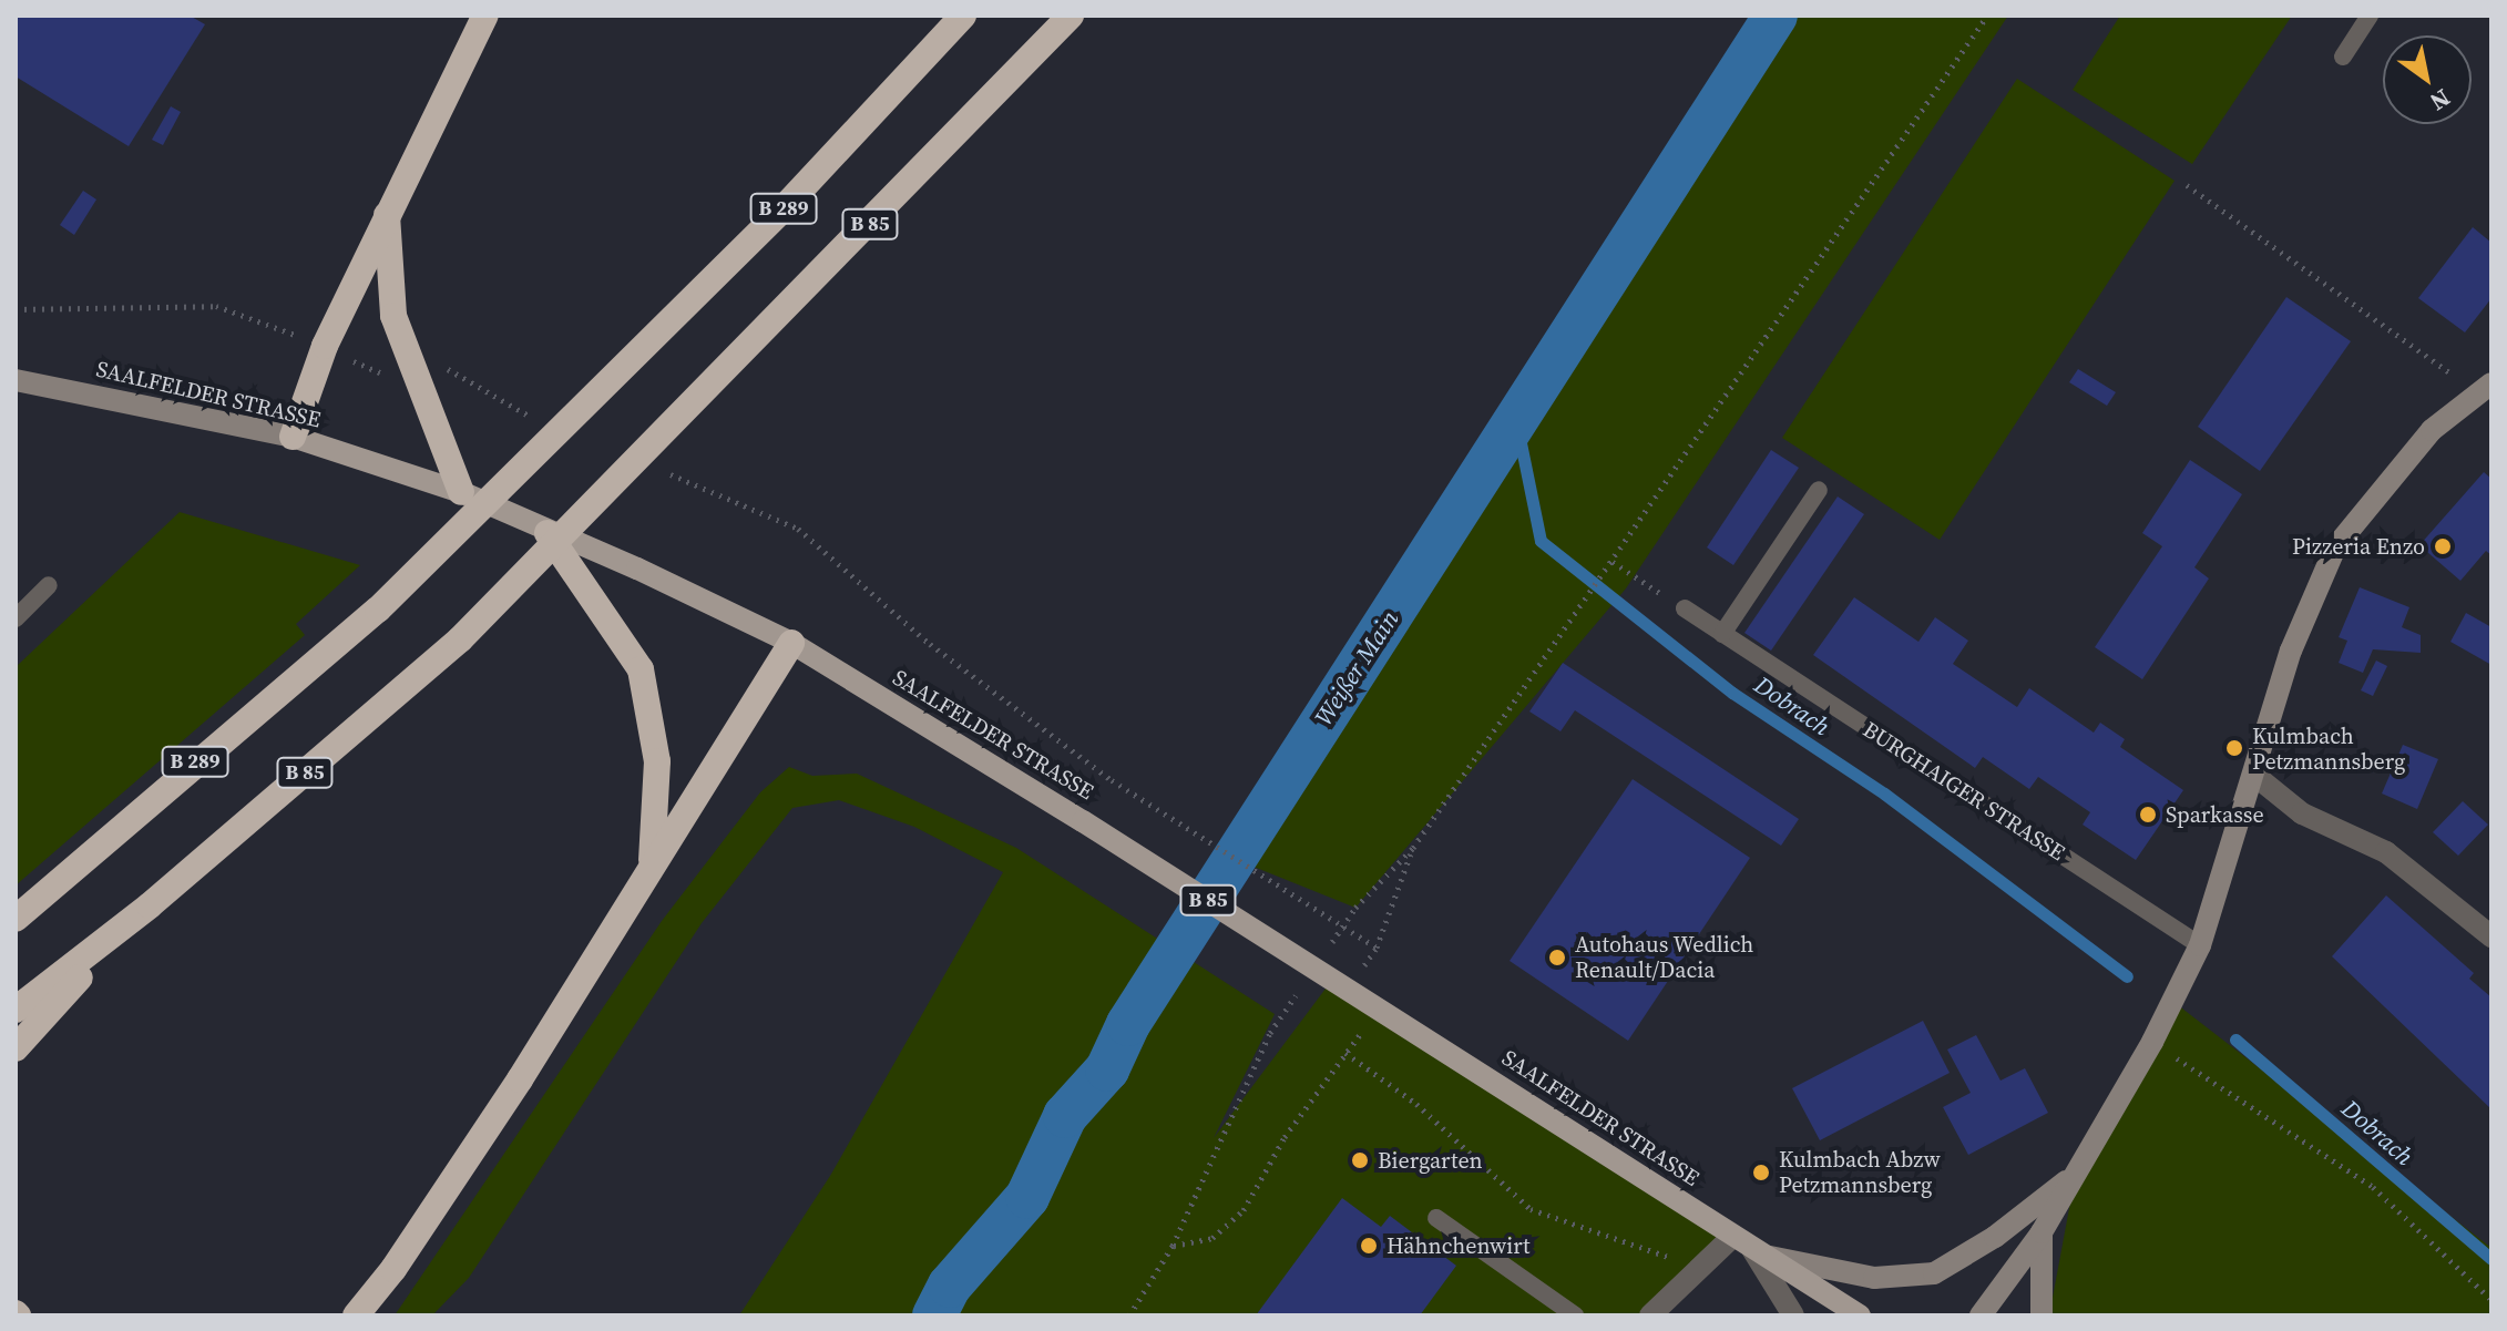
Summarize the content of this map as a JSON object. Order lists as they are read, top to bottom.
{
  "streets": {
    "highway": ["B 289", "B 85"],
    "main road": ["SAALFELDER STRASSE"],
    "lane": ["BURGHAIGER STRASSE"]
  },
  "water": ["Weißer Main", "Dobrach"],
  "places": [
    "Pizzeria Enzo",
    "Kulmbach Petzmannsberg",
    "Sparkasse",
    "Autohaus Wedlich Renault/Dacia",
    "Biergarten",
    "Kulmbach Abzw Petzmannsberg",
    "Hähnchenwirt"
  ],
  "north": "bottom right"
}
